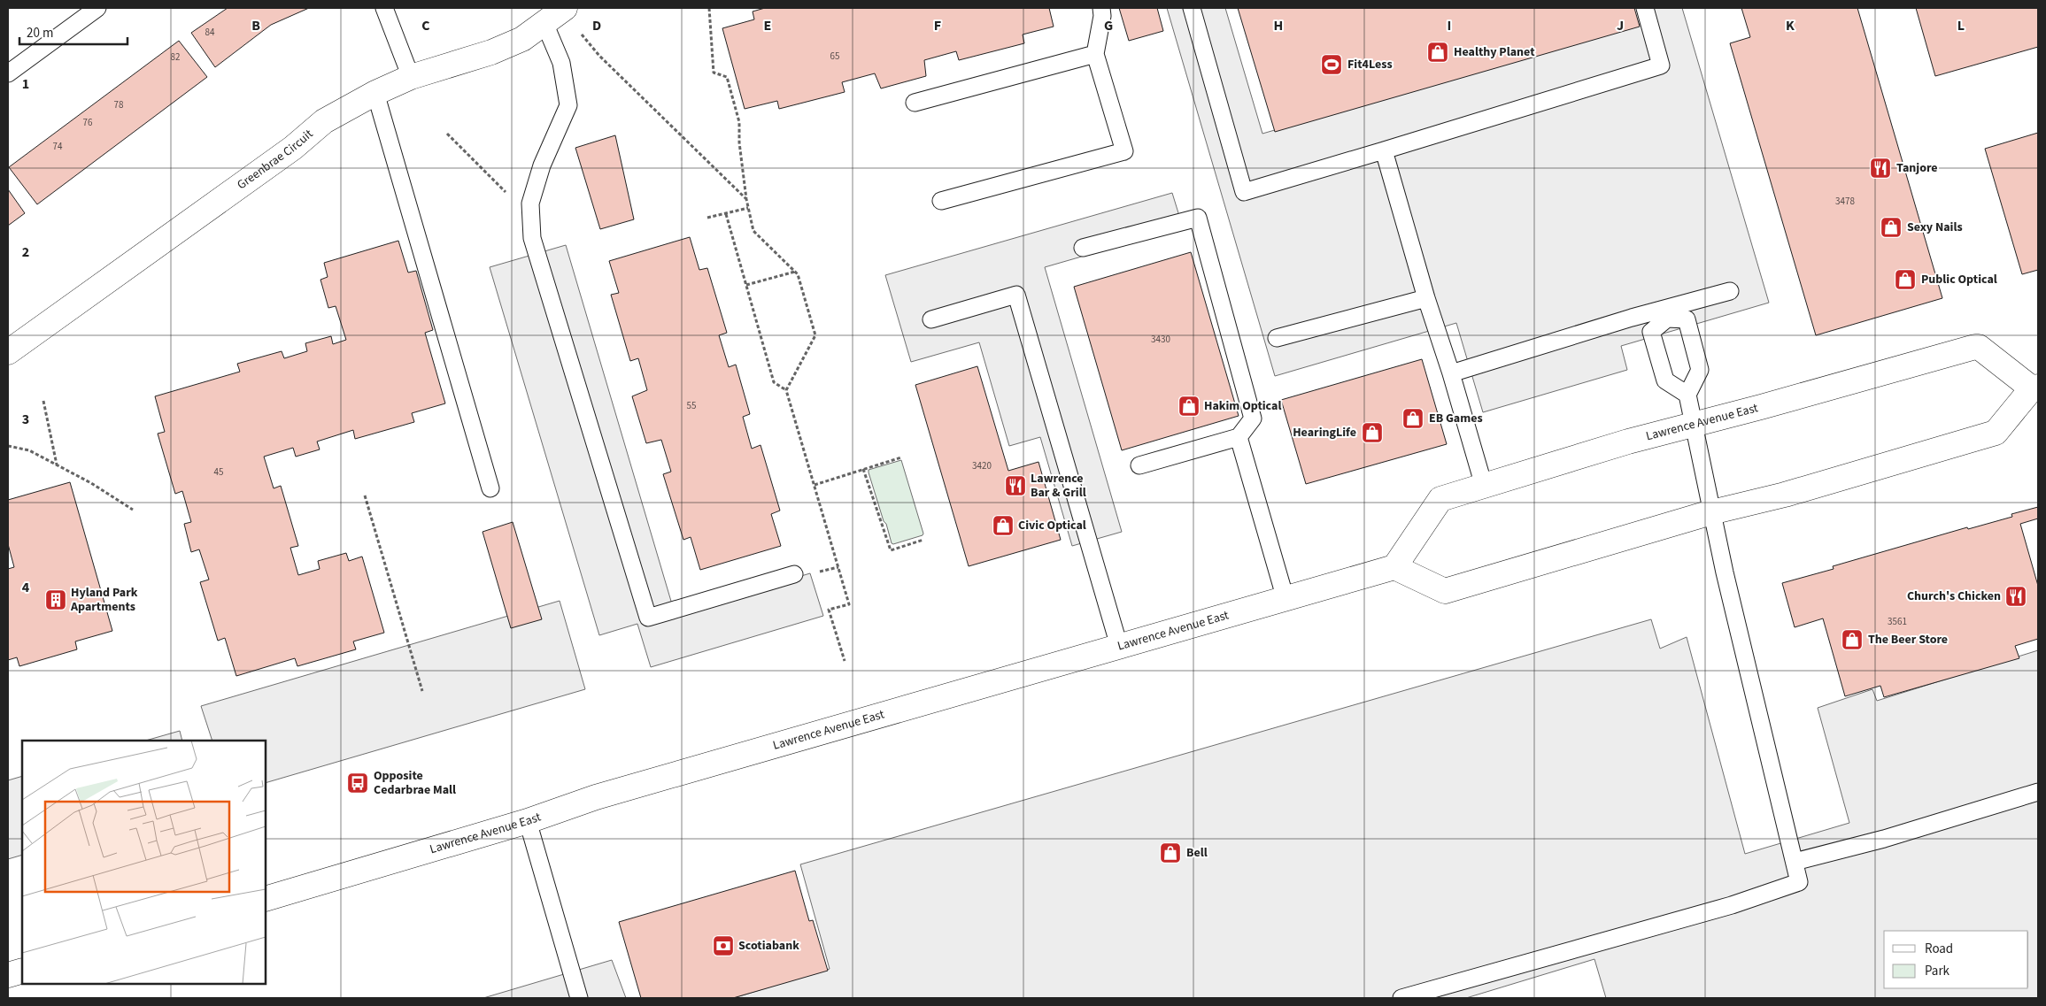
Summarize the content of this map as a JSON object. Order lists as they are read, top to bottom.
{
  "streets": {
    "main road": ["Greenbrae Circuit", "Lawrence Avenue East"]
  },
  "places": {
    "shop": [
      "Healthy Planet",
      "Sexy Nails",
      "Public Optical",
      "Hakim Optical",
      "EB Games",
      "HearingLife",
      "Civic Optical",
      "The Beer Store",
      "Bell"
    ],
    "sports": ["Fit4Less"],
    "restaurant": ["Tanjore", "Lawrence Bar & Grill", "Church's Chicken"],
    "building": ["Hyland Park Apartments"],
    "bus stop": ["Opposite Cedarbrae Mall"],
    "bank": ["Scotiabank"]
  },
  "house_numbers": [
    "84",
    "65",
    "82",
    "78",
    "76",
    "74",
    "3478",
    "3430",
    "55",
    "3420",
    "45",
    "3561"
  ],
  "legend": ["Road", "Park"],
  "scale_bar": "20 m",
  "grid": {
    "columns": [
      "B",
      "C",
      "D",
      "E",
      "F",
      "G",
      "H",
      "I",
      "J",
      "K",
      "L"
    ],
    "rows": [
      "1",
      "2",
      "3",
      "4"
    ]
  }
}
